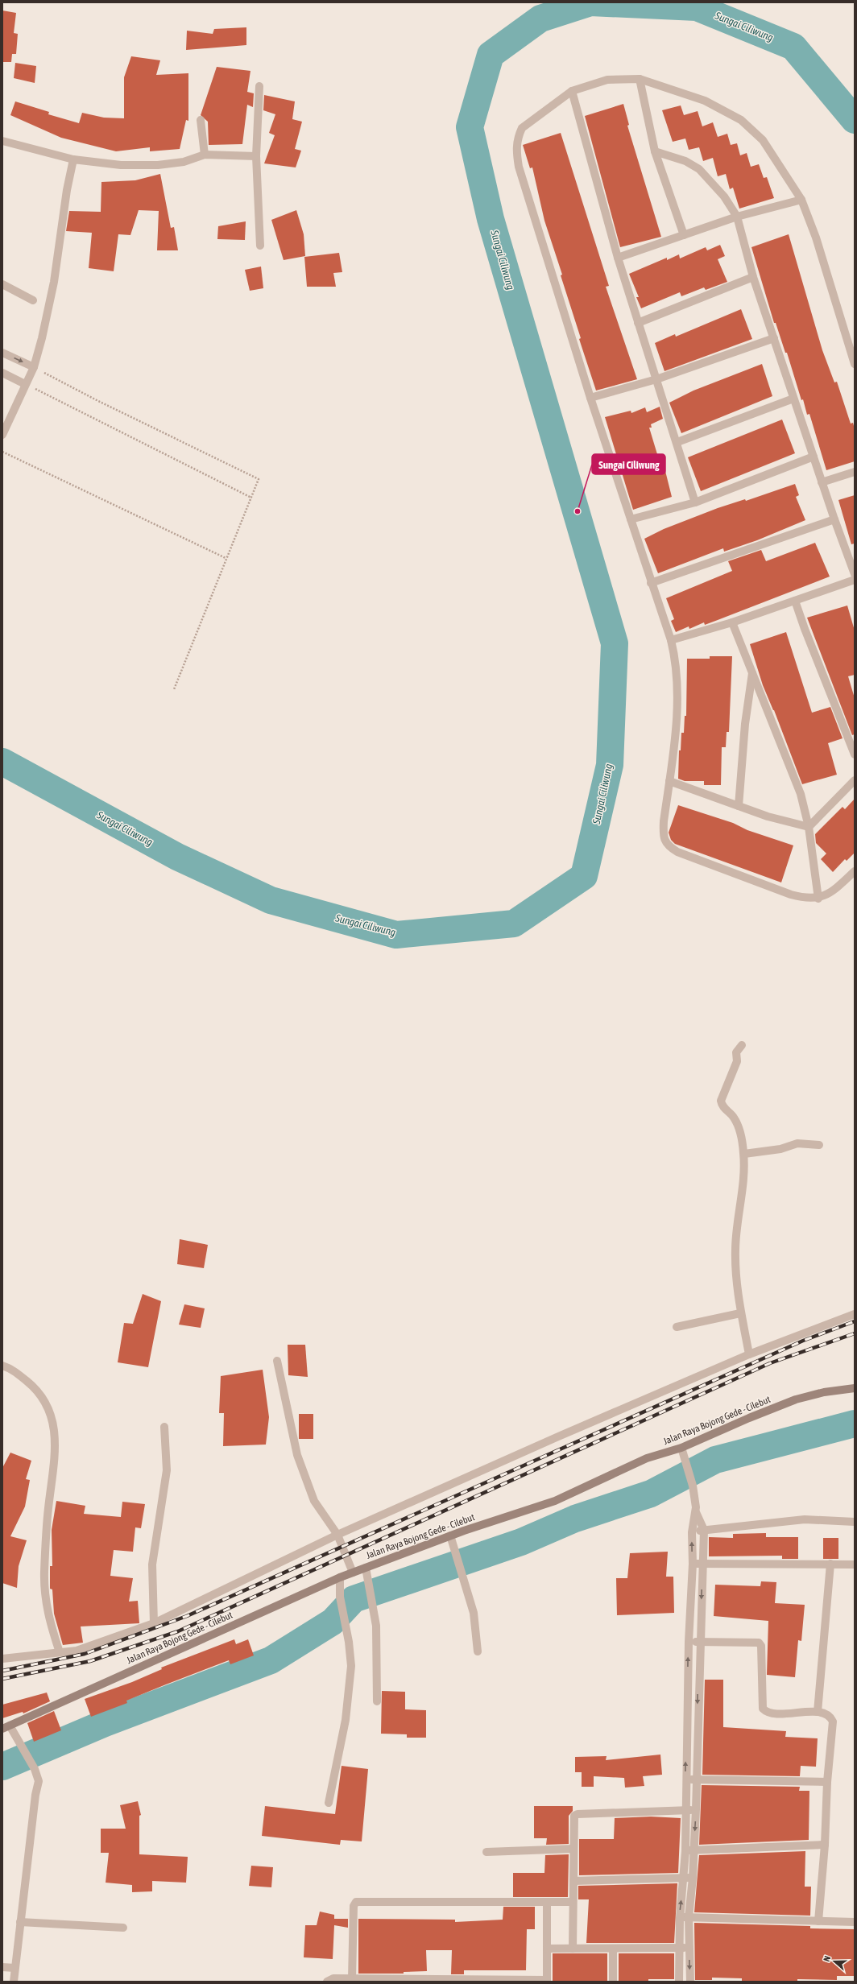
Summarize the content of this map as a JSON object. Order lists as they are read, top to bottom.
{
  "streets": {
    "main road": ["Jalan Raya Bojong Gede - Cilebut"]
  },
  "water": ["Sungai Ciliwung"],
  "places": ["Sungai Ciliwung"],
  "north": "left"
}
